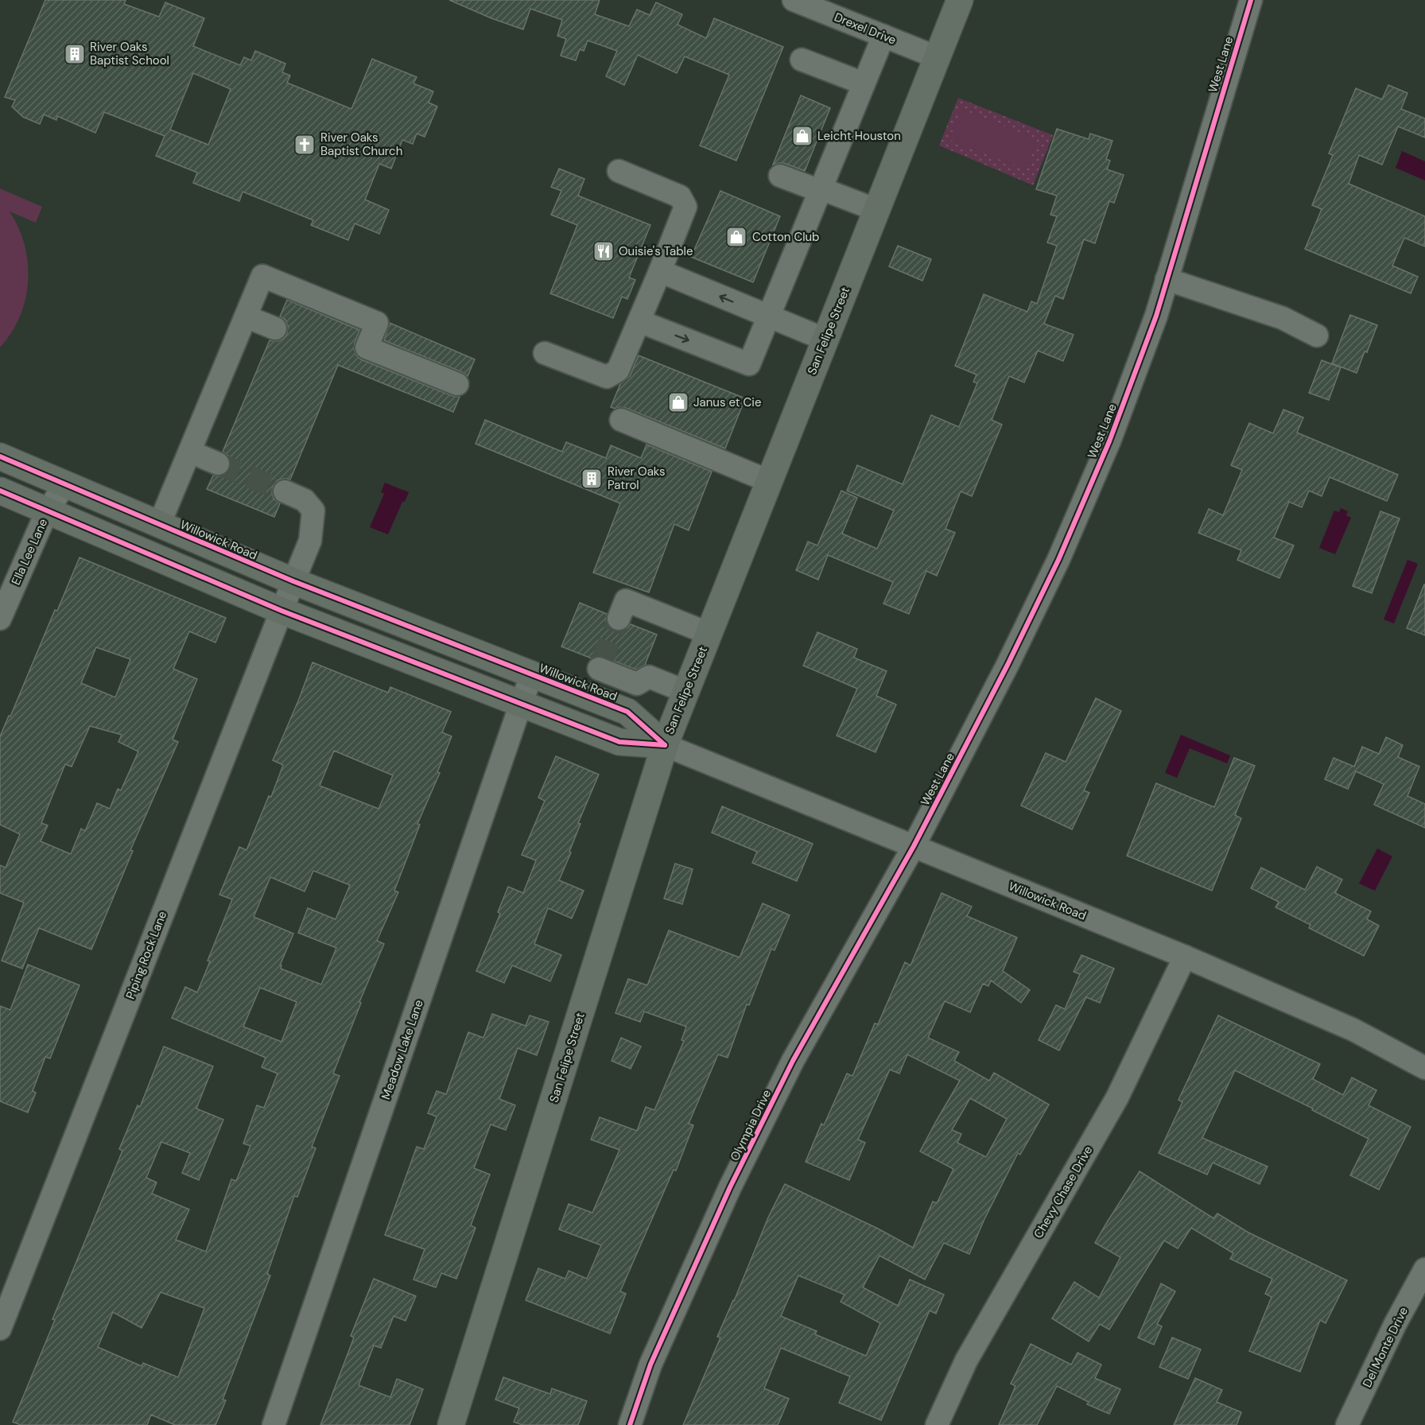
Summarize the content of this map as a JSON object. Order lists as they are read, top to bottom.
{
  "streets": {
    "main road": ["San Felipe Street", "Willowick Road"],
    "street": [
      "Drexel Drive",
      "West Lane",
      "Ella Lee Lane",
      "Piping Rock Lane",
      "Meadow Lake Lane",
      "Olympia Drive",
      "Chevy Chase Drive",
      "Del Monte Drive"
    ]
  },
  "crossings": [
    ["Drexel Drive", "San Felipe Street"],
    ["West Lane", "Willowick Road"],
    ["West Lane", "Olympia Drive"],
    ["San Felipe Street", "Willowick Road"],
    ["Willowick Road", "Ella Lee Lane"],
    ["Willowick Road", "Piping Rock Lane"],
    ["Willowick Road", "Meadow Lake Lane"],
    ["Willowick Road", "Olympia Drive"],
    ["Willowick Road", "Chevy Chase Drive"]
  ],
  "places": {
    "building": ["River Oaks Baptist School", "River Oaks Patrol"],
    "shop": ["Leicht Houston", "Cotton Club", "Janus et Cie"],
    "church": ["River Oaks Baptist Church"],
    "restaurant": ["Ouisie's Table"]
  }
}
